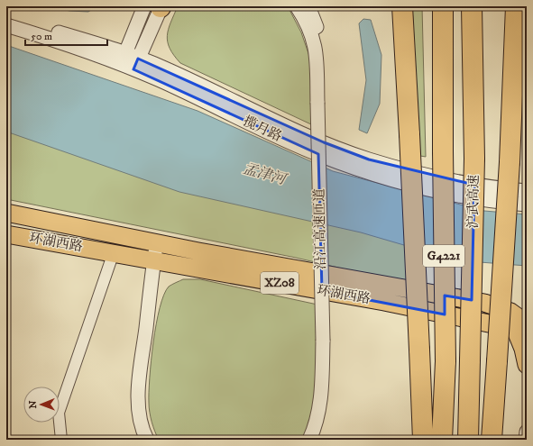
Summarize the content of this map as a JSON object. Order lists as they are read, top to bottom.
{
  "streets": {
    "highway": ["沪武高速", "G4221"],
    "main road": ["环湖西路", "XZ08"],
    "street": ["揽月路", "沿江高速匝道"]
  },
  "water": ["孟津河"],
  "scale_bar": "50 m",
  "north": "left"
}
